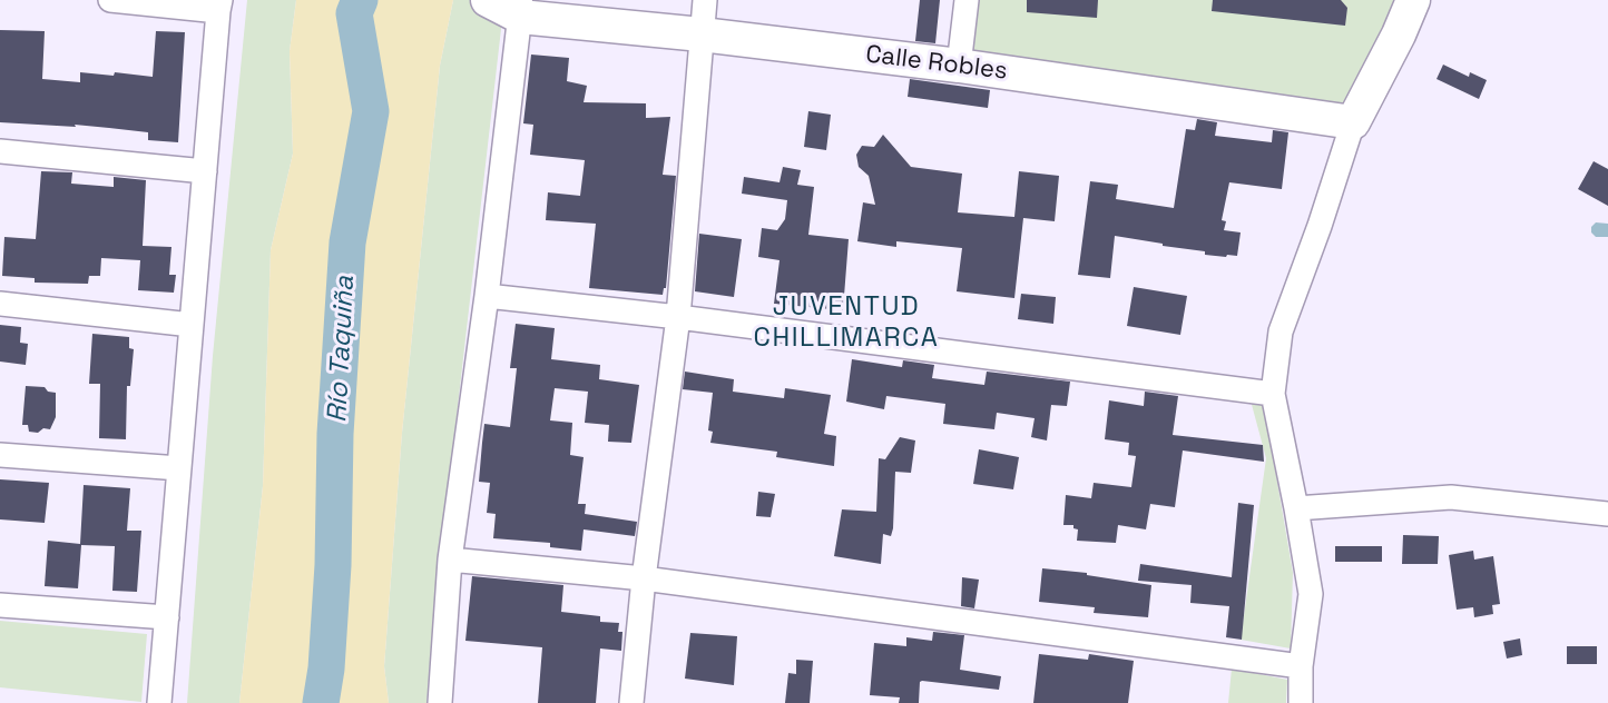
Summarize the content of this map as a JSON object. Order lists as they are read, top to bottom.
{
  "streets": {
    "street": ["Calle Robles"]
  },
  "districts": ["JUVENTUD CHILLIMARCA"],
  "water": ["Río Taquiña"]
}
